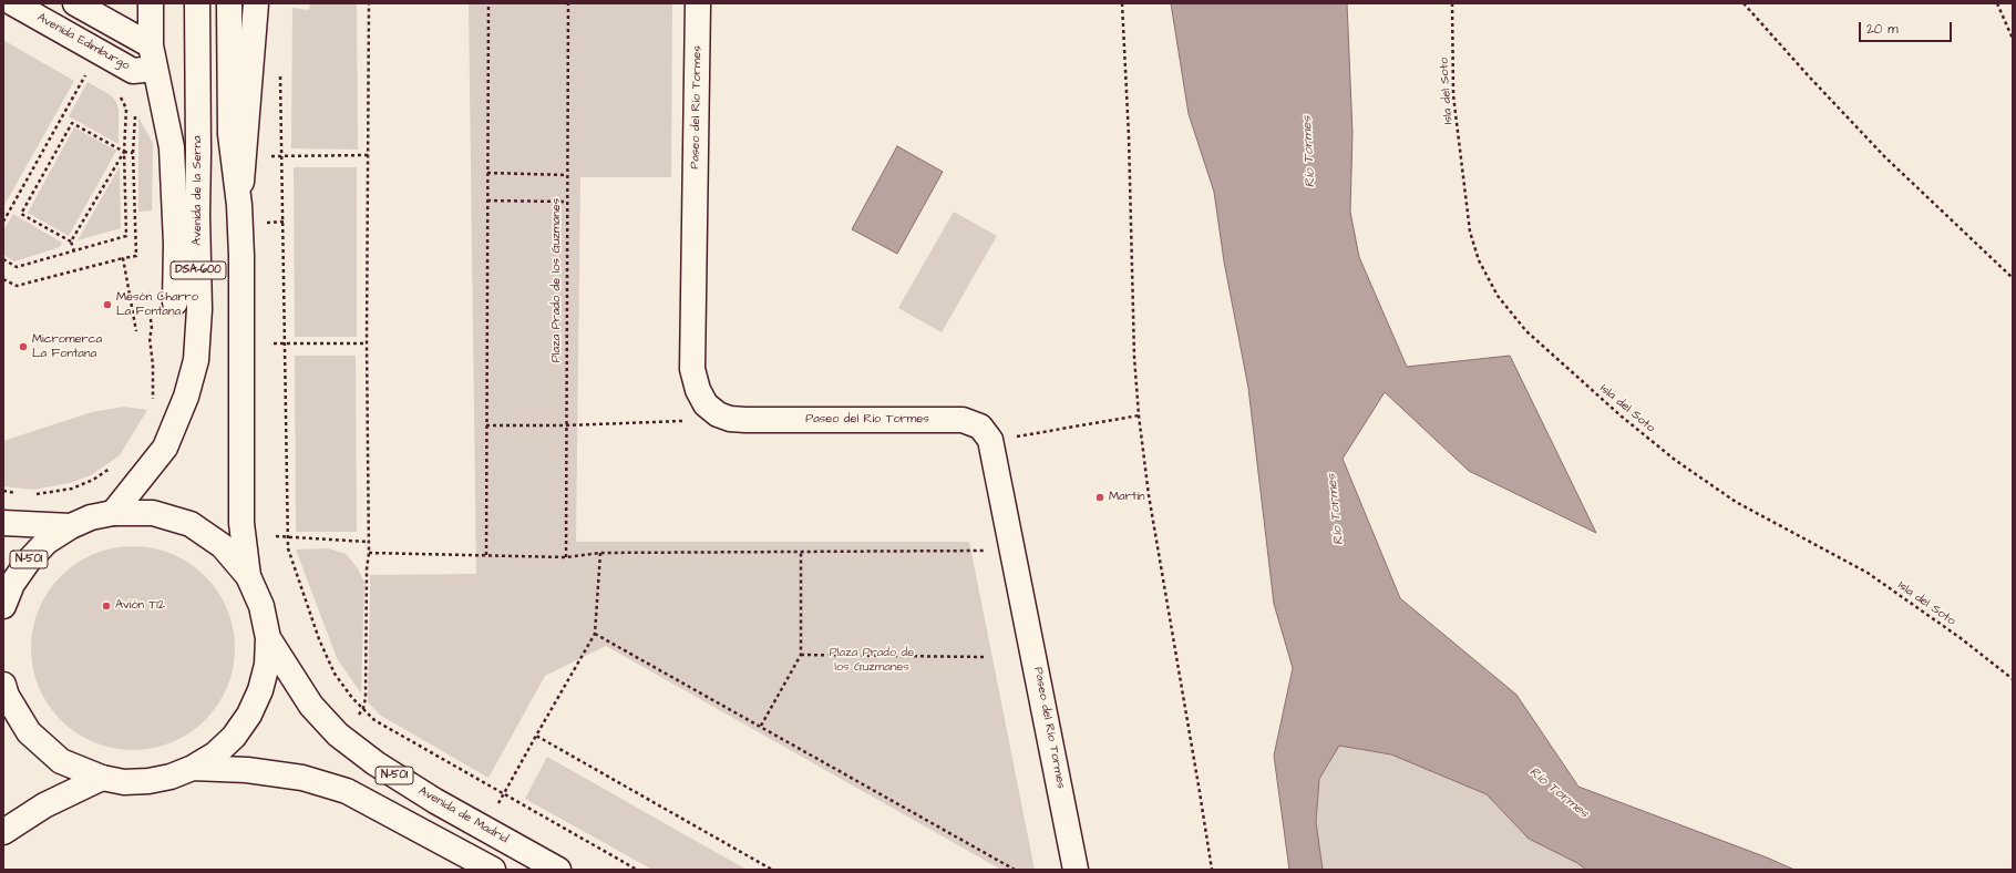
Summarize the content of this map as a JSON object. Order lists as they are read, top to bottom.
{
  "streets": {
    "main road": [
      "Avenida Edimburgo",
      "Paseo del Río Tormes",
      "Avenida de la Serna",
      "DSA-600",
      "N-501",
      "Avenida de Madrid"
    ],
    "path": ["Isla del Soto", "Plaza Prado de los Guzmanes"]
  },
  "crossings": [
    ["Avenida Edimburgo", "Avenida de la Serna"],
    ["Avenida de la Serna", "N-501"],
    ["DSA-600", "N-501"],
    ["N-501", "Avenida de Madrid"]
  ],
  "water": ["Río Tormes"],
  "parks": ["Plaza Prado de los Guzmanes"],
  "places": [
    "Mesón Charro La Fontana",
    "Micromerca La Fontana",
    "Martín",
    "Avión T12"
  ],
  "scale_bar": "20 m"
}
